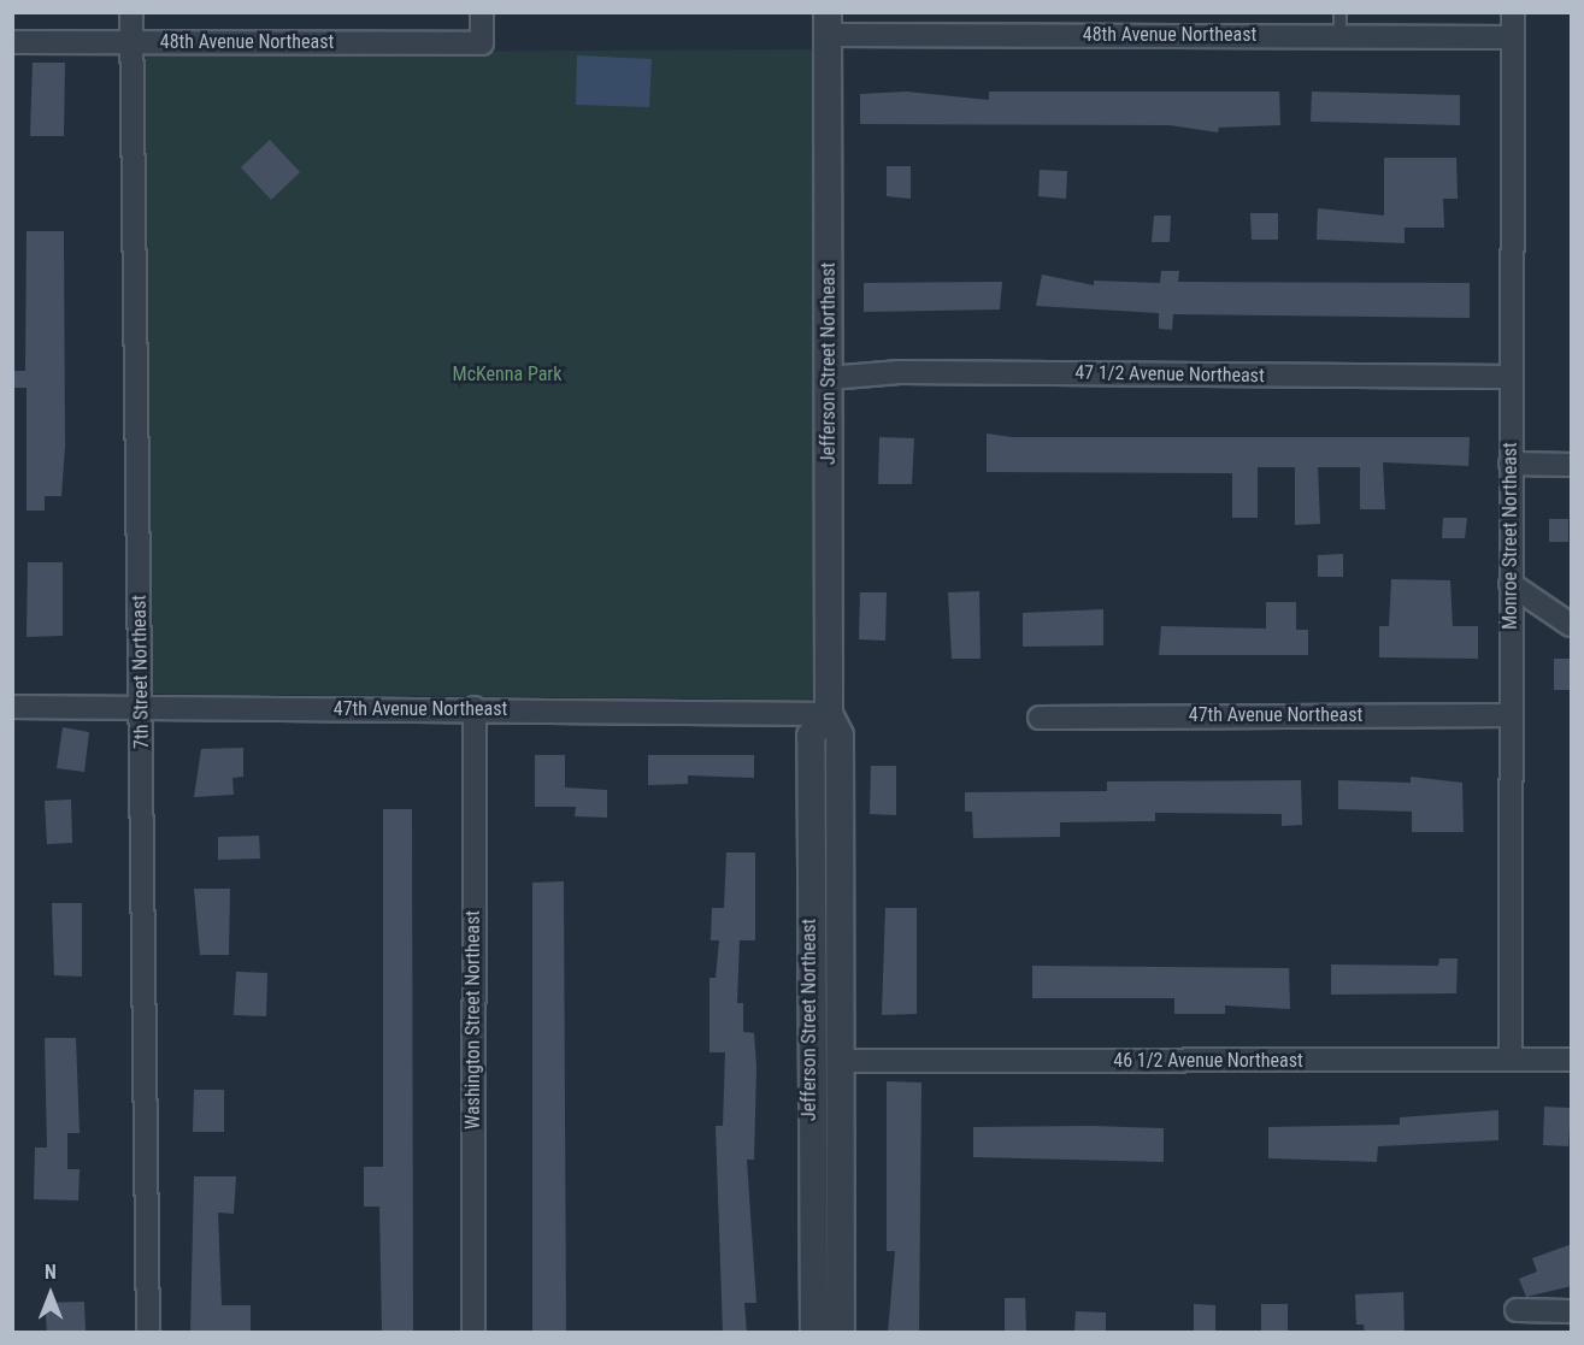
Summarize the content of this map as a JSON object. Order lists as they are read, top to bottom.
{
  "streets": {
    "street": [
      "48th Avenue Northeast",
      "Jefferson Street Northeast",
      "47 1/2 Avenue Northeast",
      "Monroe Street Northeast",
      "7th Street Northeast",
      "47th Avenue Northeast",
      "Washington Street Northeast",
      "46 1/2 Avenue Northeast"
    ]
  },
  "crossings": [
    ["48th Avenue Northeast", "Jefferson Street Northeast"],
    ["48th Avenue Northeast", "Monroe Street Northeast"],
    ["48th Avenue Northeast", "7th Street Northeast"],
    ["Jefferson Street Northeast", "47 1/2 Avenue Northeast"],
    ["Jefferson Street Northeast", "47th Avenue Northeast"],
    ["Jefferson Street Northeast", "46 1/2 Avenue Northeast"],
    ["47 1/2 Avenue Northeast", "Monroe Street Northeast"],
    ["Monroe Street Northeast", "47th Avenue Northeast"],
    ["Monroe Street Northeast", "46 1/2 Avenue Northeast"],
    ["7th Street Northeast", "47th Avenue Northeast"],
    ["47th Avenue Northeast", "Washington Street Northeast"]
  ],
  "parks": ["McKenna Park"],
  "north": "top"
}
